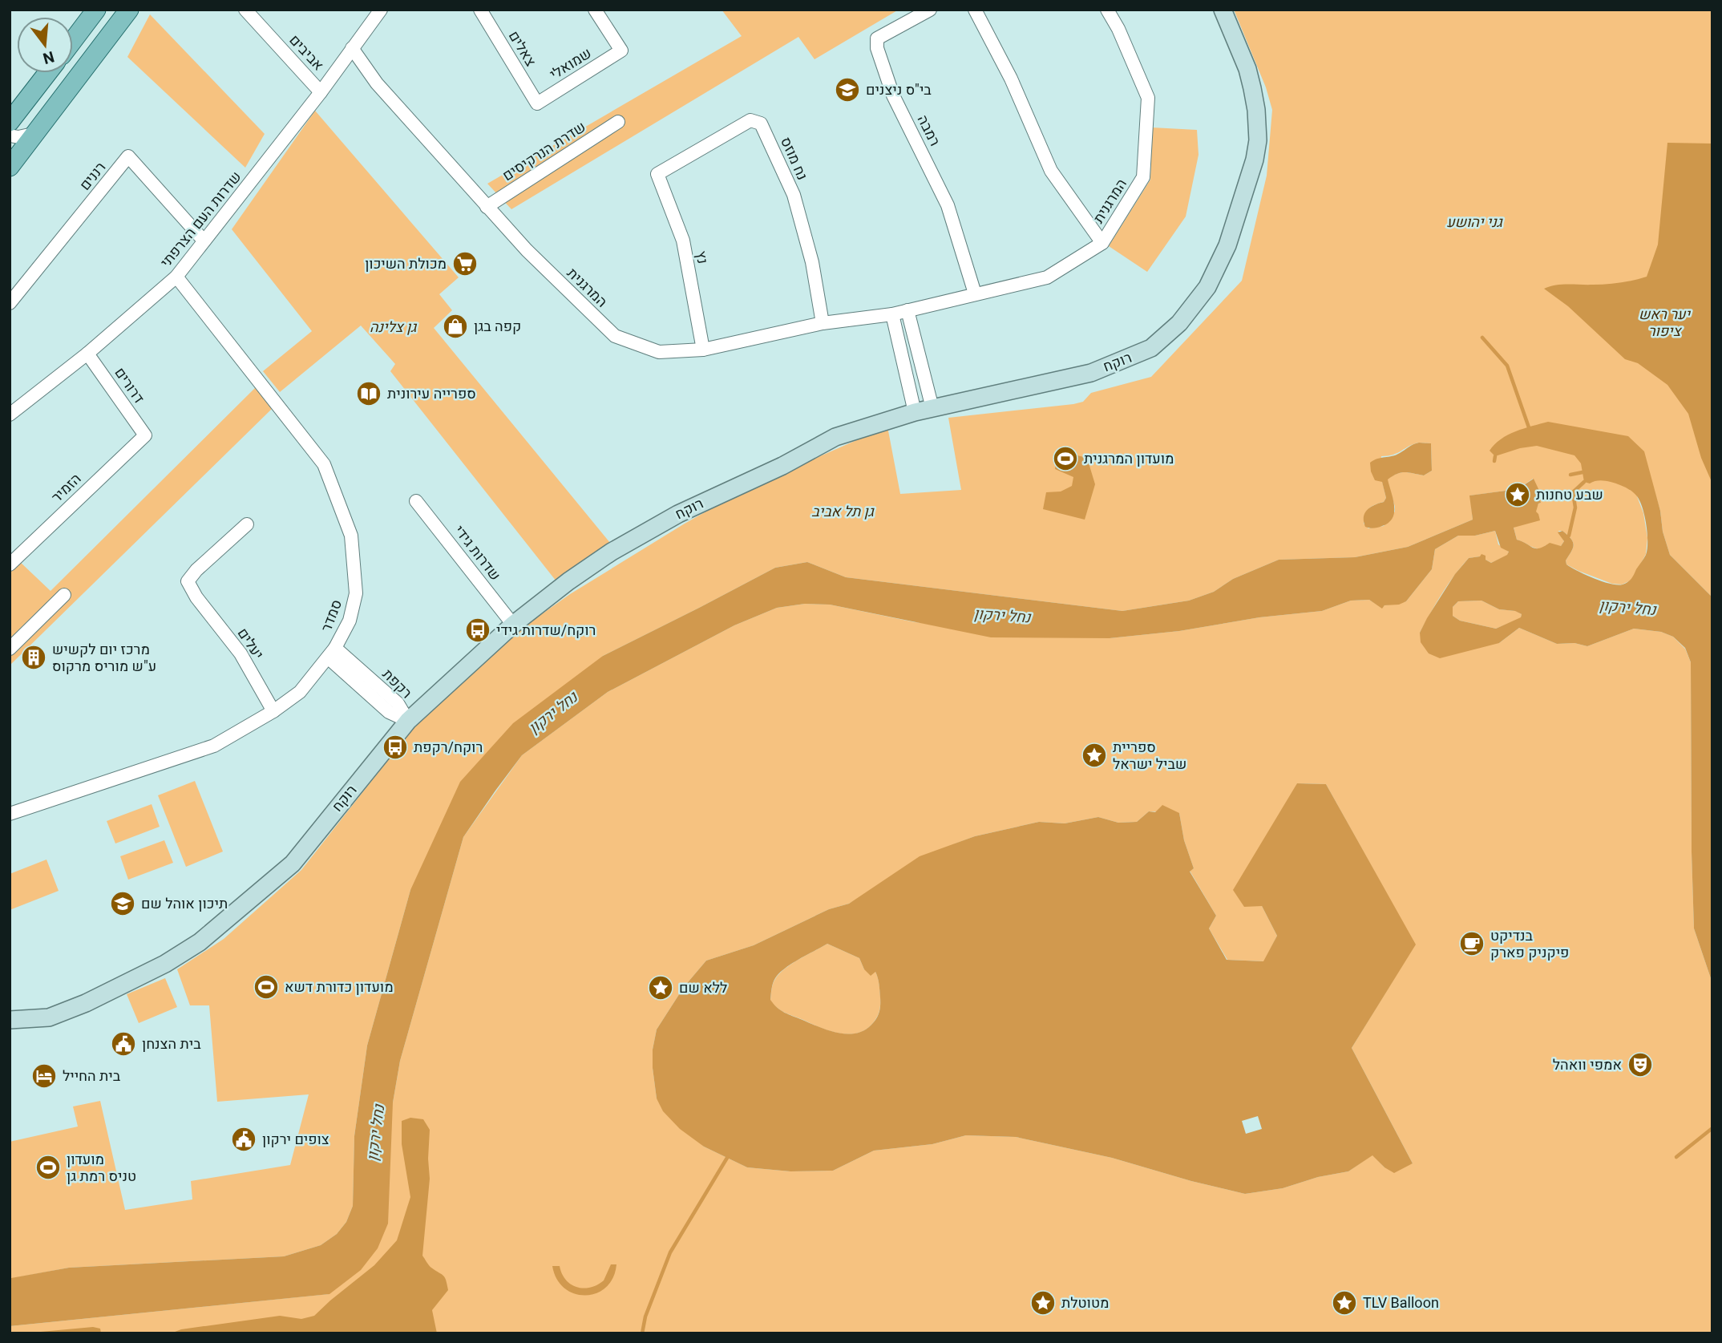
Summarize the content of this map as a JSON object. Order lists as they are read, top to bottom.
{
  "streets": {
    "street": [
      "צאלים",
      "אביבים",
      "שמואלי",
      "רמבה",
      "שדרת הנרקיסים",
      "נח מוזס",
      "רננים",
      "המרגנית",
      "שדרות העם הצרפתי",
      "נץ",
      "רוקח",
      "דרורים",
      "הזמיר",
      "שדרות גידי",
      "סמדר",
      "יעלים",
      "רקפת"
    ]
  },
  "crossings": [
    ["צאלים", "שמואלי"],
    ["אביבים", "שדרות העם הצרפתי"],
    ["רמבה", "המרגנית"],
    ["שדרת הנרקיסים", "המרגנית"],
    ["נח מוזס", "המרגנית"],
    ["נח מוזס", "נץ"],
    ["רננים", "שדרות העם הצרפתי"],
    ["המרגנית", "שדרות העם הצרפתי"],
    ["המרגנית", "נץ"],
    ["שדרות העם הצרפתי", "דרורים"],
    ["שדרות העם הצרפתי", "סמדר"],
    ["רוקח", "שדרות גידי"],
    ["רוקח", "רקפת"],
    ["דרורים", "הזמיר"],
    ["סמדר", "יעלים"],
    ["סמדר", "רקפת"]
  ],
  "water": ["נחל ירקון"],
  "parks": [
    "גני יהושע",
    "יער ראש ציפור",
    "גן צלינה",
    "גן תל אביב"
  ],
  "places": {
    "school or university": ["בי\"ס ניצנים", "תיכון אוהל שם"],
    "supermarket": ["מכולת השיכון"],
    "shop": ["קפה בגן"],
    "library": ["ספרייה עירונית"],
    "sports": ["מועדון המרגנית", "מועדון כדורת דשא", "מועדון טניס רמת גן"],
    "place": [
      "שבע טחנות",
      "ספריית שביל ישראל",
      "ללא שם",
      "מטוטלת",
      "TLV Balloon"
    ],
    "bus stop": ["רוקח/שדרות גידי", "רוקח/רקפת"],
    "building": ["מרכז יום לקשיש ע\"ש מוריס מרקוס"],
    "cafe": ["בנדיקט פיקניק פארק"],
    "public building": ["בית הצנחן", "צופים ירקון"],
    "theatre": ["אמפי וואהל"],
    "hotel": ["בית החייל"]
  },
  "north": "bottom"
}
